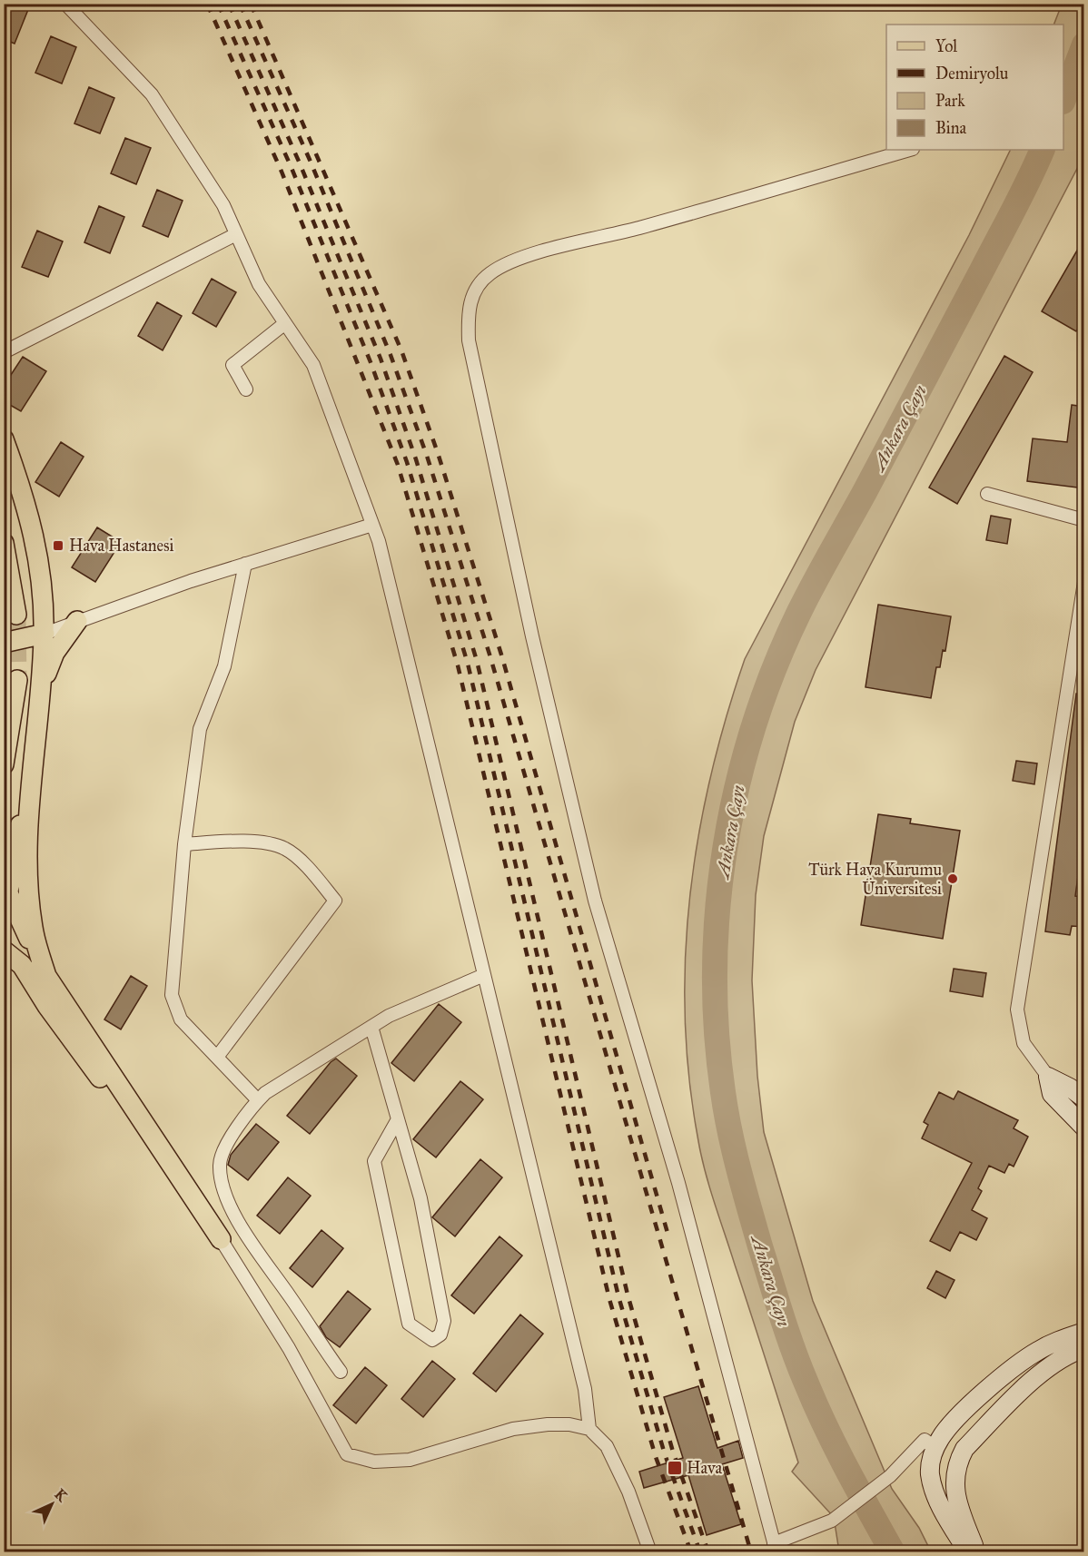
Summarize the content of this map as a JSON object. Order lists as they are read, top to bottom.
{
  "water": ["Ankara Çayı"],
  "places": {
    "transit": ["Hava Hastanesi", "Hava"],
    "other": ["Türk Hava Kurumu Üniversitesi"]
  },
  "legend": [
    "Yol",
    "Demiryolu",
    "Park",
    "Bina"
  ],
  "north": "top right"
}
